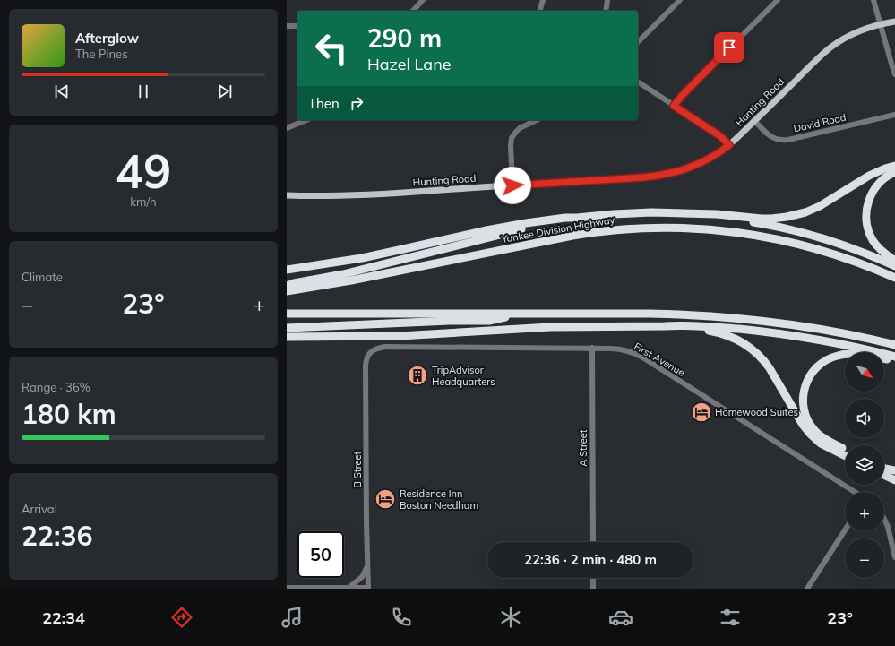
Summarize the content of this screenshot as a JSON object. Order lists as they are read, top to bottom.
{
  "streets": {
    "highway": ["Yankee Division Highway"],
    "main road": ["Hunting Road"],
    "street": [
      "David Road",
      "First Avenue",
      "A Street",
      "B Street"
    ]
  },
  "crossings": [
    ["Hunting Road", "David Road"],
    ["First Avenue", "A Street"],
    ["First Avenue", "B Street"]
  ],
  "places": {
    "building": ["TripAdvisor Headquarters"],
    "hotel": ["Homewood Suites", "Residence Inn Boston Needham"]
  },
  "north": "bottom right",
  "page": {
    "turn": ["290 m", "Hazel Lane"],
    "song": ["Afterglow", "The Pines"],
    "then": "Then",
    "tile": [
      ["49", "km/h"],
      "Climate",
      ["Range · 36%", "180 km"],
      ["Arrival", "22:36"]
    ],
    "heat": ["−", "23°", "+"],
    "map_buttons": ["+", "−"],
    "limit": "50",
    "trip": "22:36 · 2 min · 480 m",
    "tabs": ["22:34", "23°"]
  }
}
